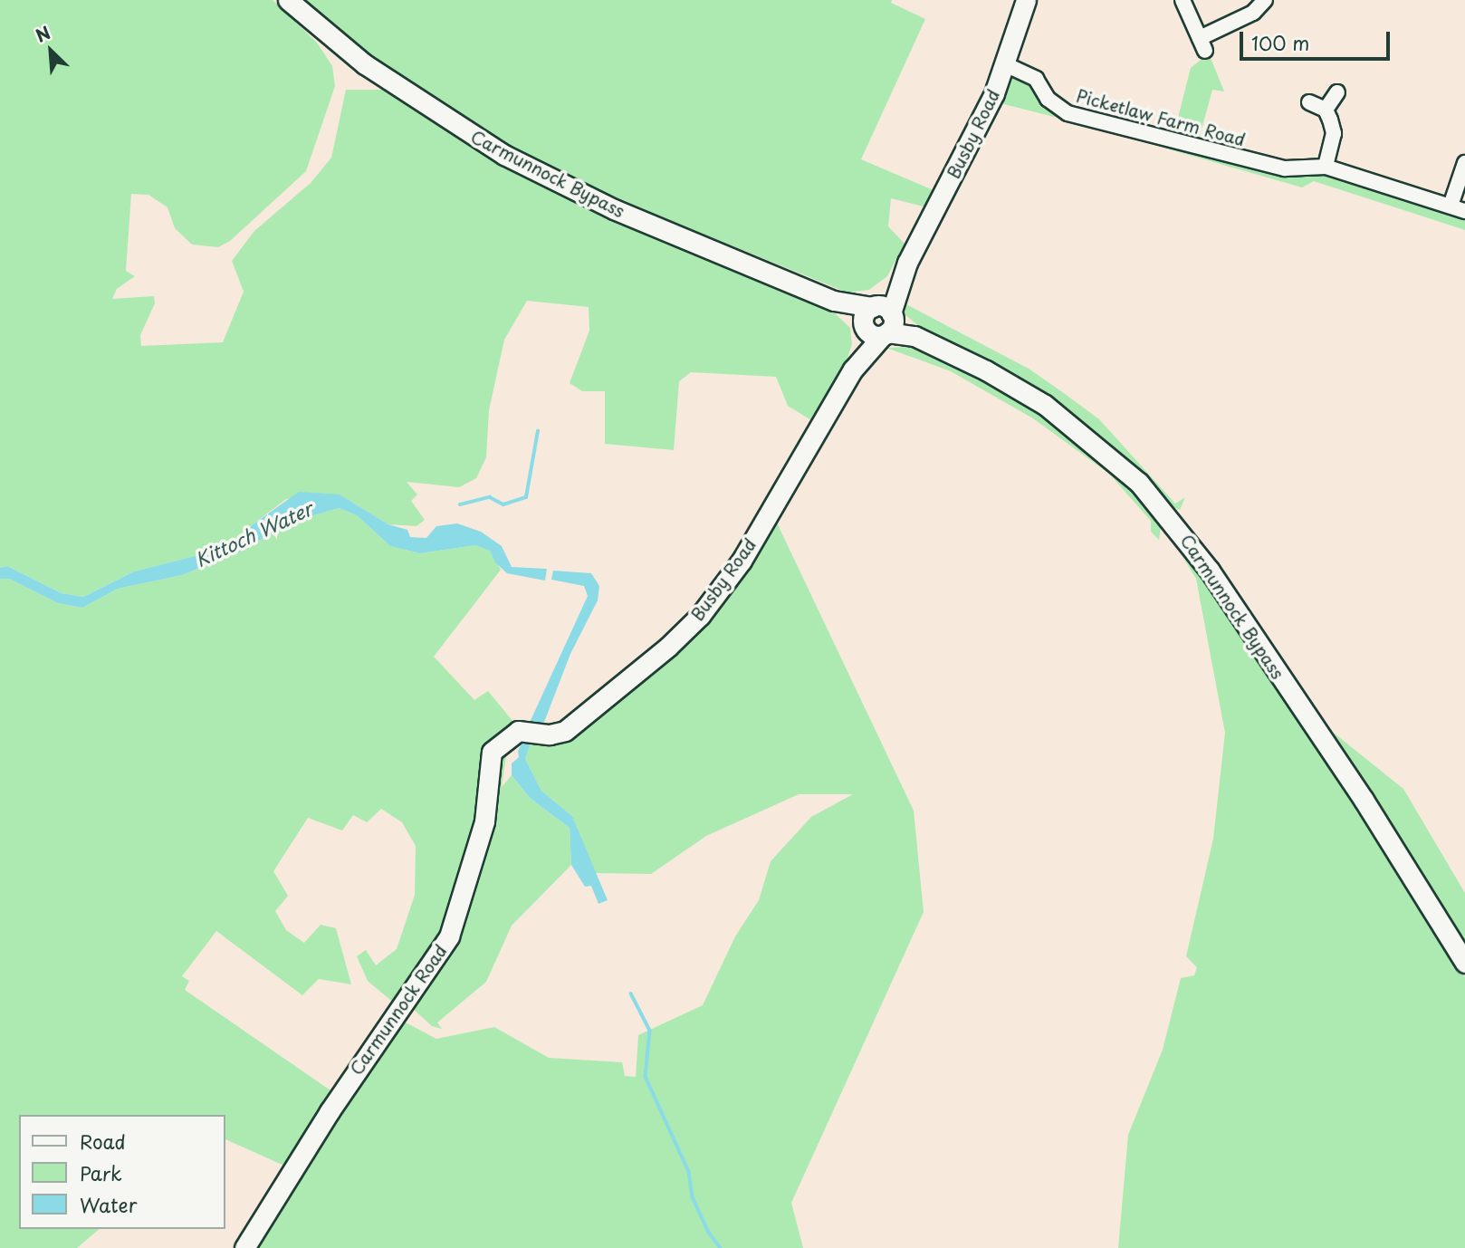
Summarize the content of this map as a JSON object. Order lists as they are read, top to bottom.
{
  "streets": {
    "main road": ["Busby Road", "Carmunnock Bypass", "Carmunnock Road"],
    "street": ["Picketlaw Farm Road"]
  },
  "crossings": [
    ["Picketlaw Farm Road", "Busby Road"],
    ["Busby Road", "Carmunnock Bypass"],
    ["Busby Road", "Carmunnock Road"]
  ],
  "water": ["Kittoch Water"],
  "legend": ["Road", "Park", "Water"],
  "scale_bar": "100 m",
  "north": "top left"
}
